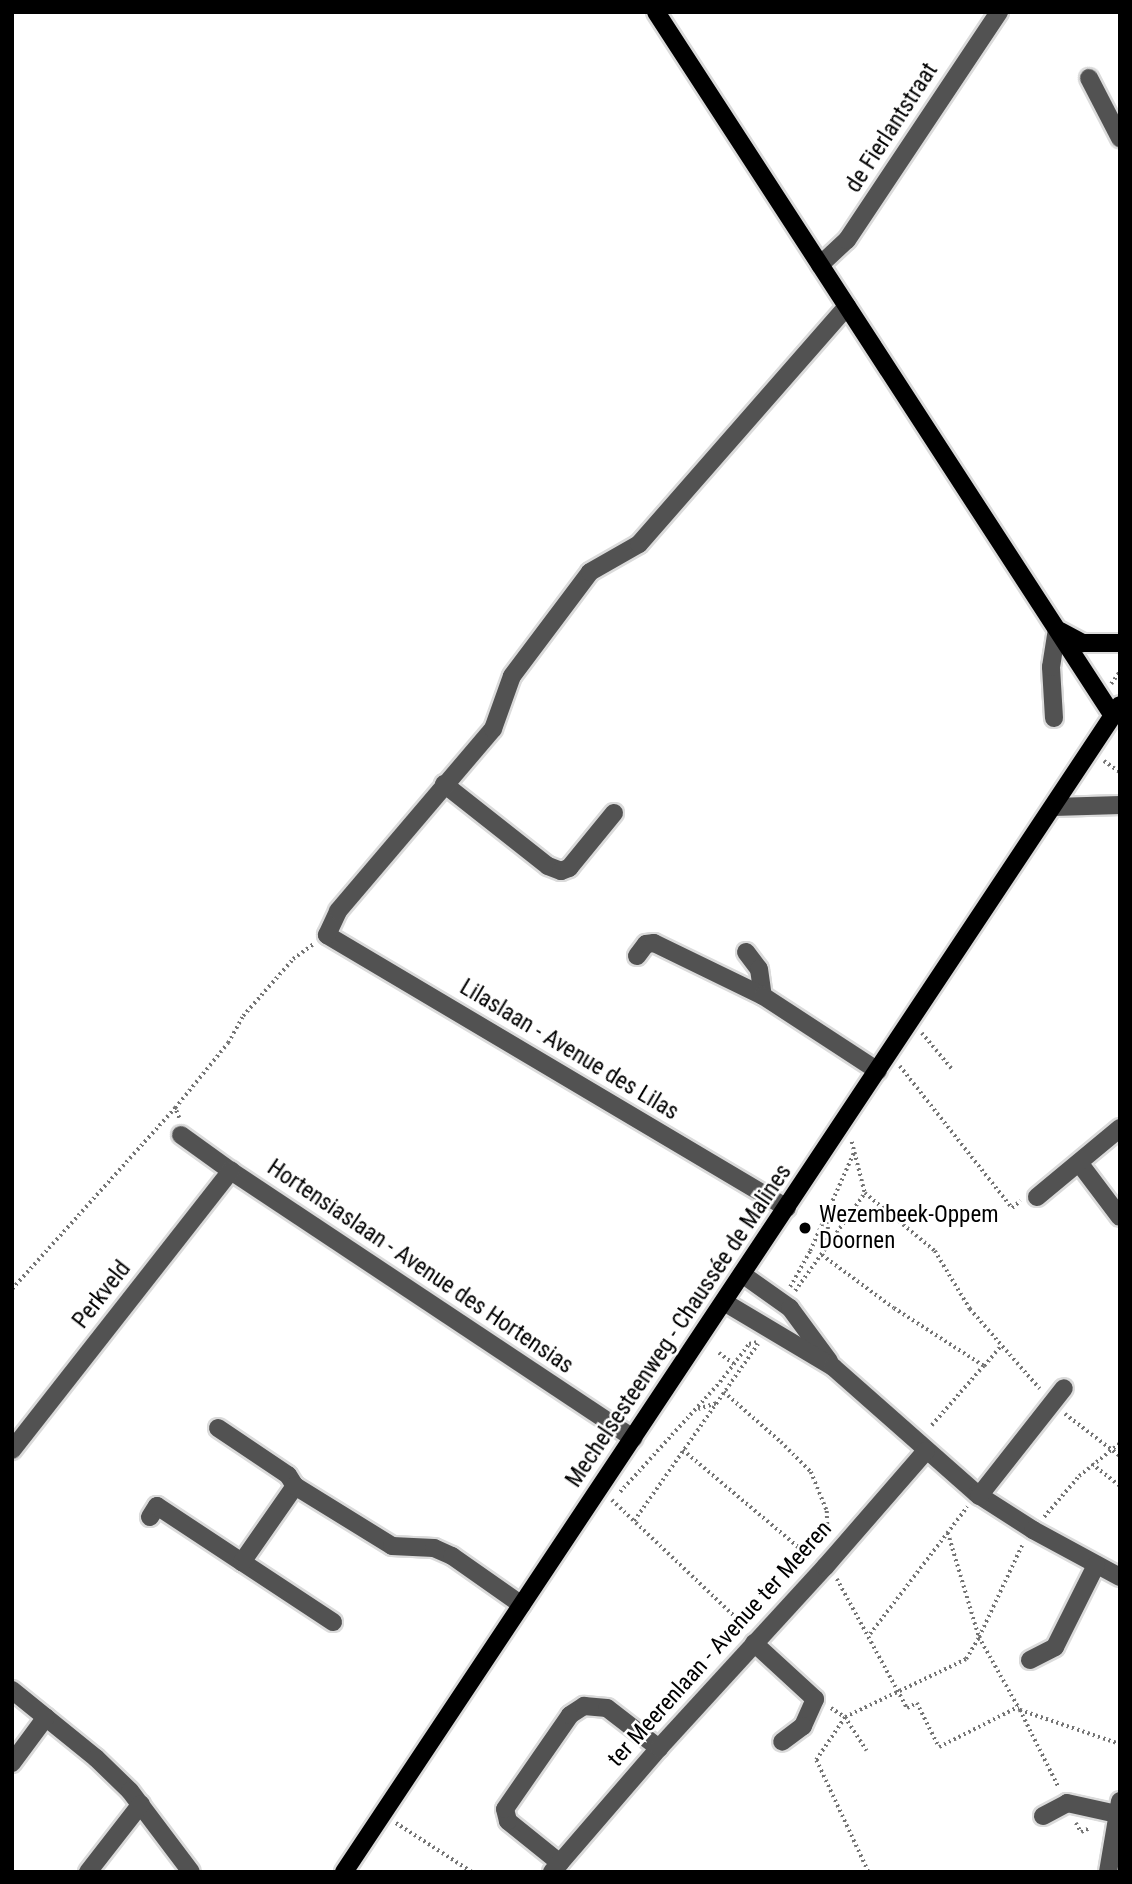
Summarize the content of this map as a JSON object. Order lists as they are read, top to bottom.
{
  "streets": {
    "main road": ["Mechelsesteenweg - Chaussée de Malines"],
    "street": [
      "de Fierlantstraat",
      "Lilaslaan - Avenue des Lilas",
      "Hortensiaslaan - Avenue des Hortensias",
      "Perkveld",
      "ter Meerenlaan - Avenue ter Meeren"
    ]
  },
  "crossings": [
    ["Lilaslaan - Avenue des Lilas", "Mechelsesteenweg - Chaussée de Malines"],
    ["Hortensiaslaan - Avenue des Hortensias", "Perkveld"],
    ["Hortensiaslaan - Avenue des Hortensias", "Mechelsesteenweg - Chaussée de Malines"]
  ],
  "places": ["Wezembeek-Oppem Doornen"]
}
